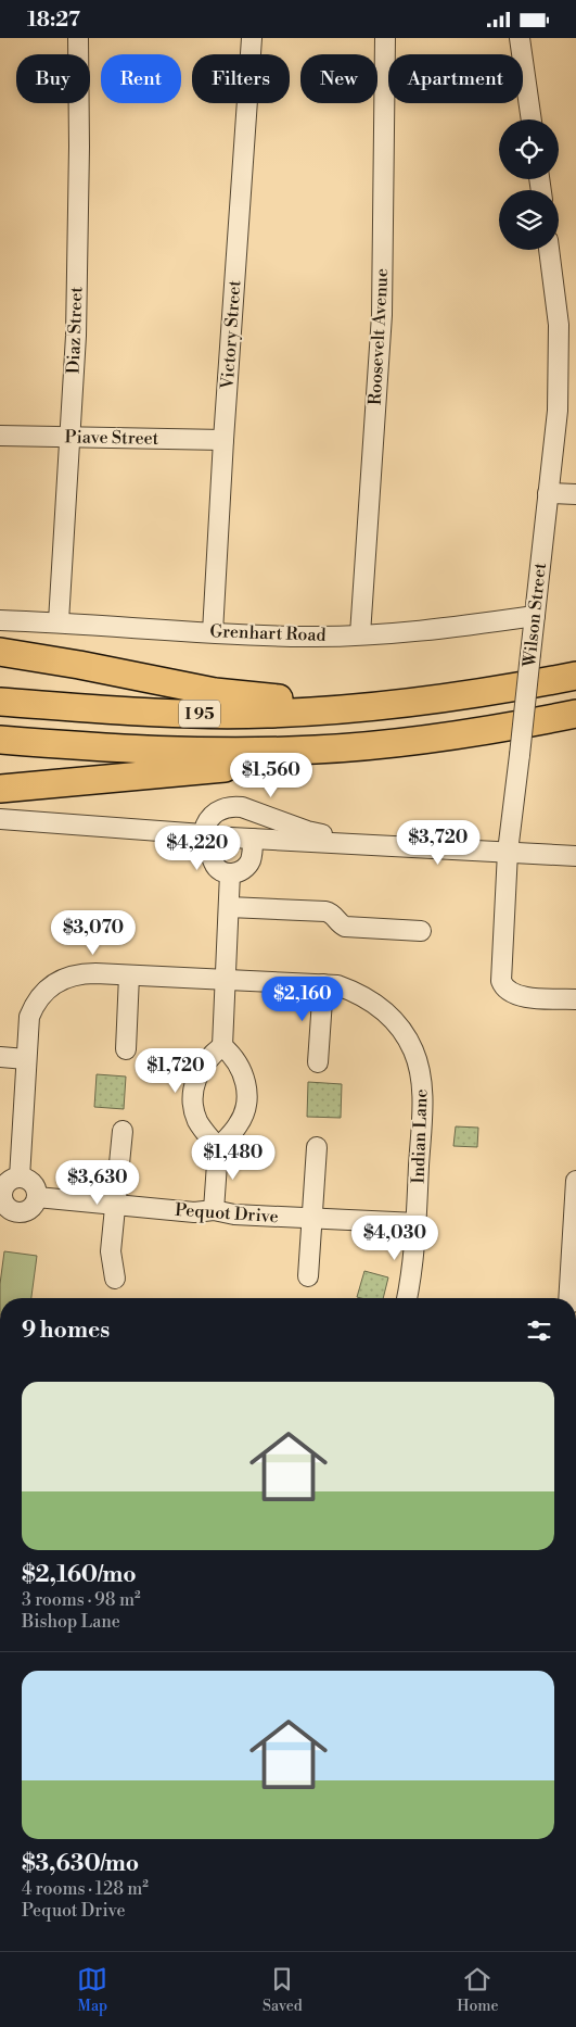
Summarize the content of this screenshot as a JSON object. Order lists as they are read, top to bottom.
{
  "streets": {
    "highway": ["I 95"],
    "street": [
      "Diaz Street",
      "Victory Street",
      "Roosevelt Avenue",
      "Piave Street",
      "Wilson Street",
      "Grenhart Road",
      "Indian Lane",
      "Pequot Drive"
    ]
  },
  "crossings": [
    ["Diaz Street", "Piave Street"],
    ["Diaz Street", "Grenhart Road"],
    ["Victory Street", "Piave Street"],
    ["Victory Street", "Grenhart Road"],
    ["Roosevelt Avenue", "Grenhart Road"],
    ["Wilson Street", "Grenhart Road"],
    ["Indian Lane", "Pequot Drive"]
  ],
  "page": {
    "status": "18:27",
    "chip": [
      "Buy",
      "Rent",
      "Filters",
      "New",
      "Apartment"
    ],
    "price": [
      "$1,560",
      "$3,720",
      "$4,220",
      "$3,070",
      "$2,160",
      "$1,720",
      "$1,480",
      "$3,630",
      "$4,030"
    ],
    "heading": "9 homes",
    "list": [
      {
        "name": "$2,160/mo",
        "note": "3 rooms · 98 m² · Bishop Lane"
      },
      {
        "name": "$3,630/mo",
        "note": "4 rooms · 128 m² · Pequot Drive"
      }
    ],
    "tabs": ["Map", "Saved", "Home"]
  }
}
